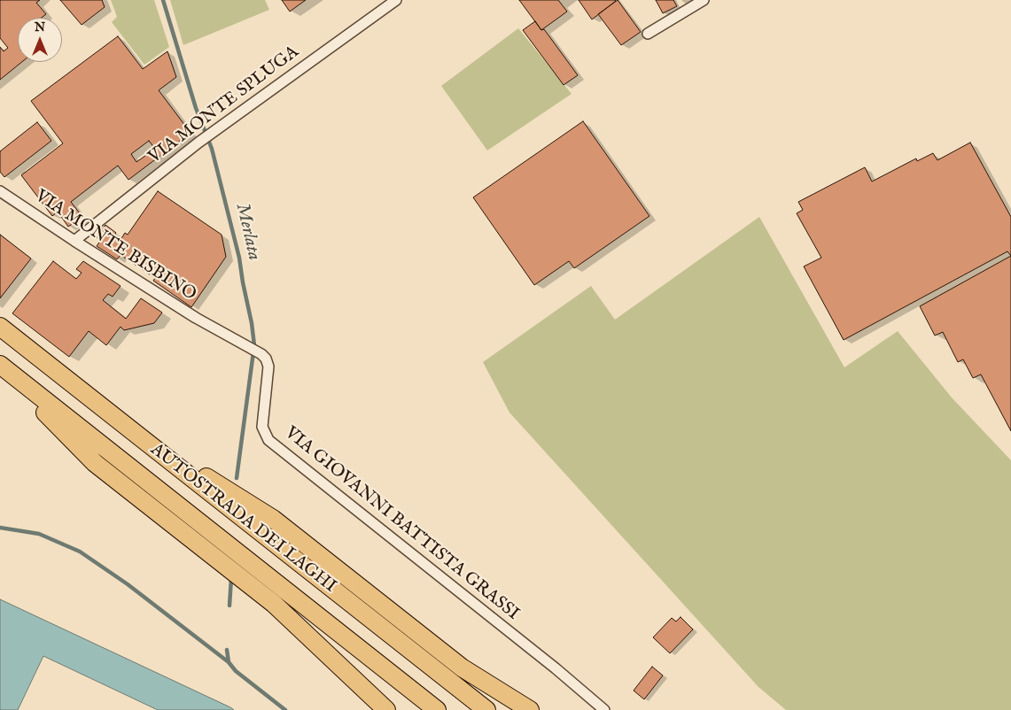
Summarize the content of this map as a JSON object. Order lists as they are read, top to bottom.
{
  "streets": {
    "highway": ["AUTOSTRADA DEI LAGHI"],
    "street": ["VIA MONTE SPLUGA", "VIA MONTE BISBINO", "VIA GIOVANNI BATTISTA GRASSI"]
  },
  "crossings": [
    ["VIA MONTE SPLUGA", "VIA MONTE BISBINO"],
    ["VIA MONTE BISBINO", "VIA GIOVANNI BATTISTA GRASSI"]
  ],
  "water": ["Merlata"],
  "north": "top"
}
